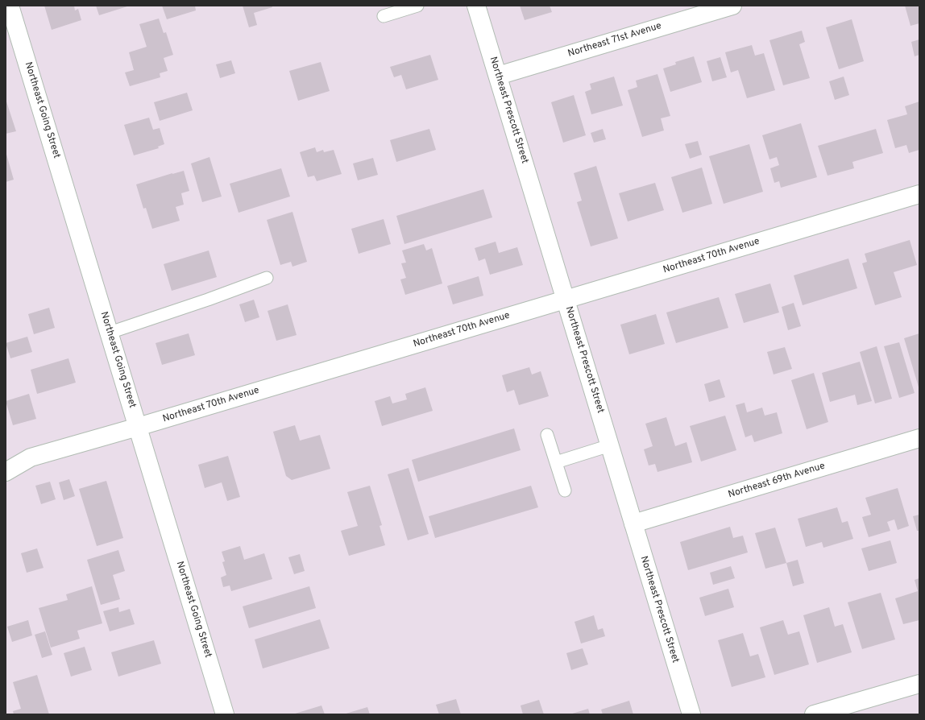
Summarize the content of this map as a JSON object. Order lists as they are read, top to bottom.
{
  "streets": {
    "street": [
      "Northeast 71st Avenue",
      "Northeast Going Street",
      "Northeast Prescott Street",
      "Northeast 70th Avenue",
      "Northeast 69th Avenue"
    ]
  },
  "crossings": [
    ["Northeast 71st Avenue", "Northeast Prescott Street"],
    ["Northeast Going Street", "Northeast 70th Avenue"],
    ["Northeast Prescott Street", "Northeast 70th Avenue"],
    ["Northeast Prescott Street", "Northeast 69th Avenue"]
  ]
}
